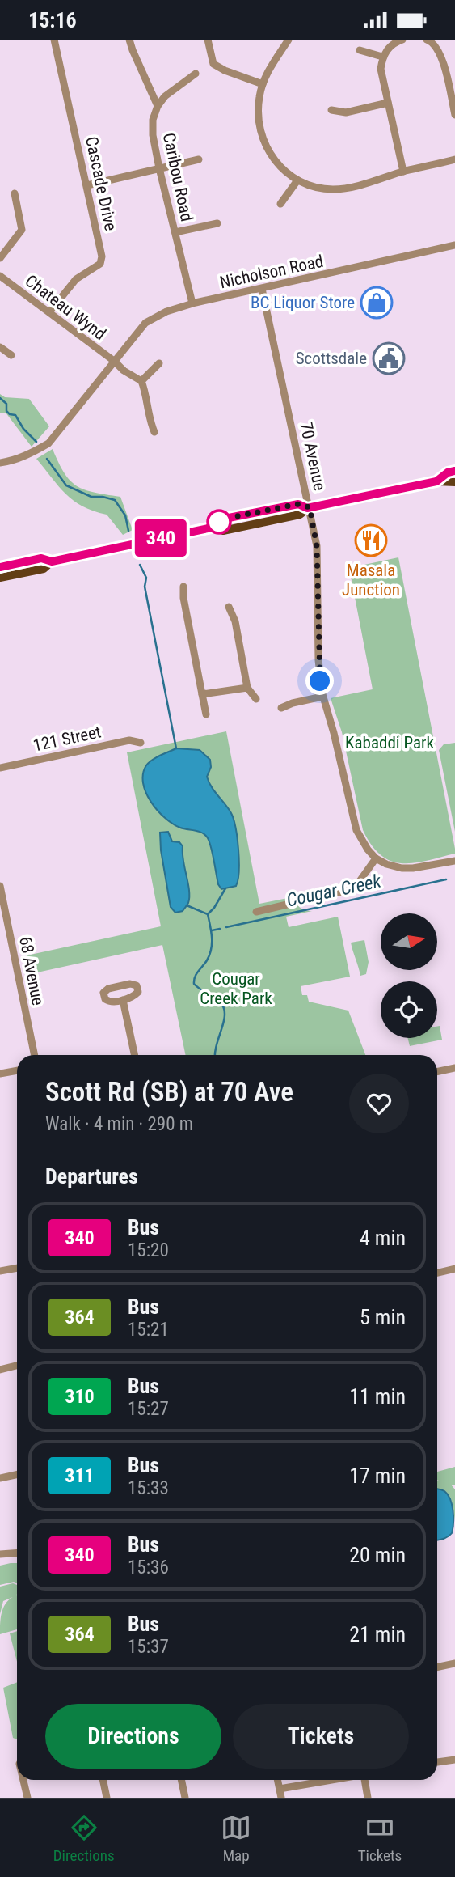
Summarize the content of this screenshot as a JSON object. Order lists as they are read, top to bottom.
{
  "streets": {
    "street": [
      "Caribou Road",
      "Cascade Drive",
      "Nicholson Road",
      "Chateau Wynd",
      "70 Avenue",
      "121 Street",
      "68 Avenue"
    ]
  },
  "crossings": [
    ["Caribou Road", "Nicholson Road"],
    ["Cascade Drive", "Chateau Wynd"],
    ["Nicholson Road", "Chateau Wynd"],
    ["Nicholson Road", "70 Avenue"]
  ],
  "water": ["Cougar Creek"],
  "parks": ["Kabaddi Park", "Cougar Creek Park"],
  "places": {
    "shop": ["BC Liquor Store"],
    "public building": ["Scottsdale"],
    "restaurant": ["Masala Junction"]
  },
  "lines": ["bus line 340"],
  "north": "right",
  "page": {
    "status": "15:16",
    "on_map": "340",
    "heading": [
      ["Scott Rd (SB) at 70 Ave", "Walk · 4 min · 290 m"],
      "Departures"
    ],
    "list": [
      {
        "mark": "340",
        "name": "Bus",
        "note": "15:20",
        "value": "4 min"
      },
      {
        "mark": "364",
        "name": "Bus",
        "note": "15:21",
        "value": "5 min"
      },
      {
        "mark": "310",
        "name": "Bus",
        "note": "15:27",
        "value": "11 min"
      },
      {
        "mark": "311",
        "name": "Bus",
        "note": "15:33",
        "value": "17 min"
      },
      {
        "mark": "340",
        "name": "Bus",
        "note": "15:36",
        "value": "20 min"
      },
      {
        "mark": "364",
        "name": "Bus",
        "note": "15:37",
        "value": "21 min"
      }
    ],
    "buttons": ["Directions", "Tickets"],
    "tabs": ["Directions", "Map", "Tickets"]
  }
}
